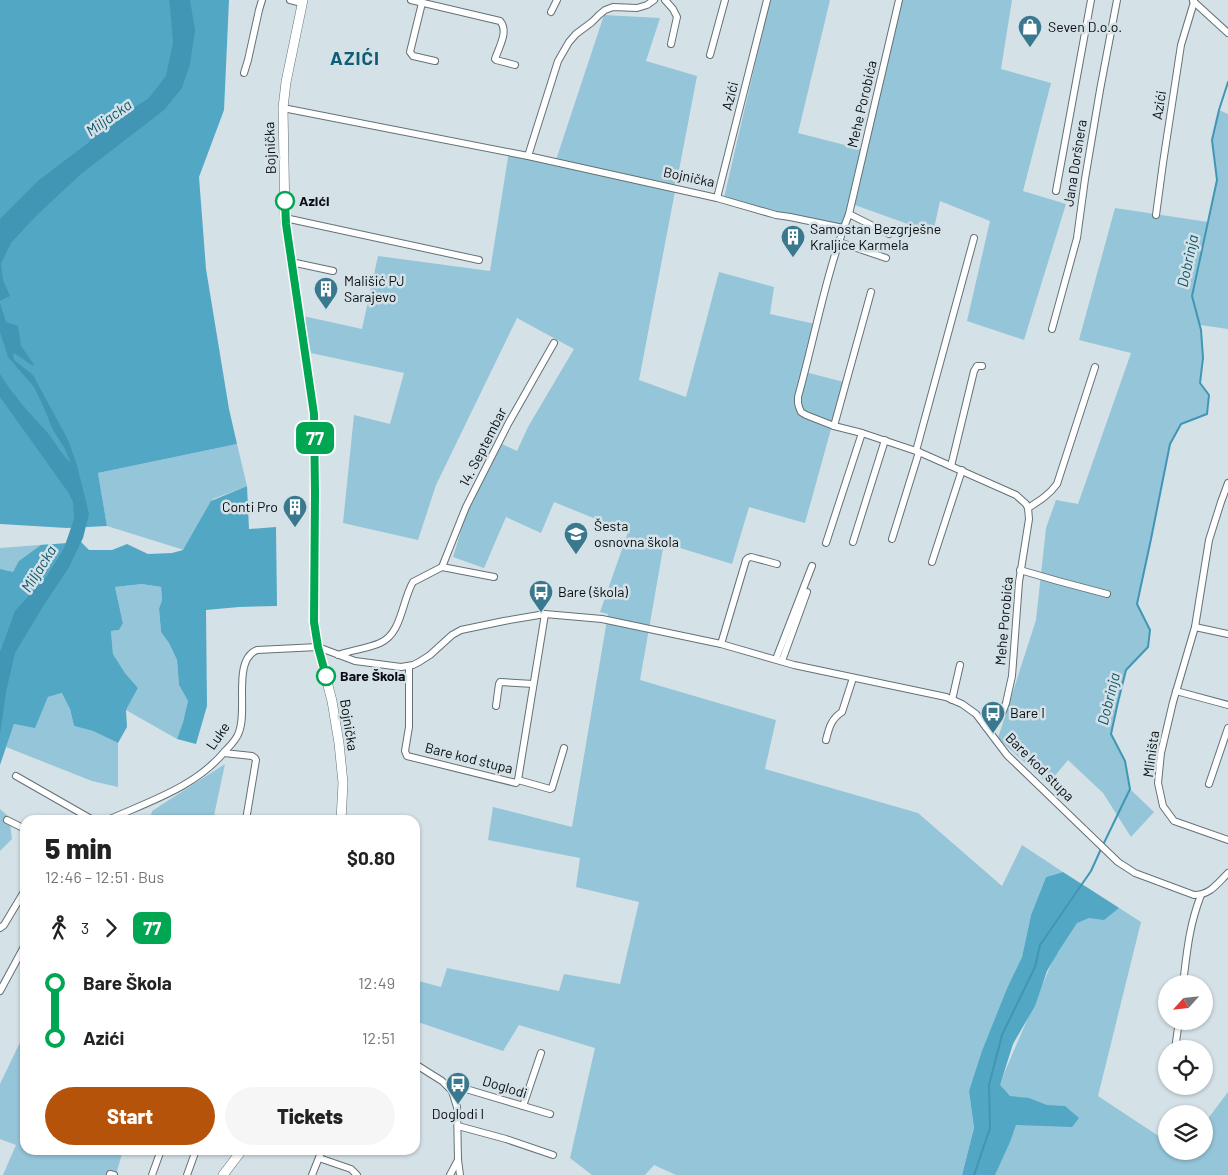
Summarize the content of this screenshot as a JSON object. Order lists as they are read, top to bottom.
{
  "streets": {
    "main road": ["Bojnička"],
    "street": [
      "Azići",
      "Mehe Porobića",
      "Jana Doršnera",
      "14. Septembar",
      "Luke",
      "Mliništa",
      "Bare kod stupa",
      "Doglodi"
    ]
  },
  "crossings": [
    ["Azići", "Bojnička"],
    ["Mehe Porobića", "Bojnička"],
    ["Mehe Porobića", "Bare kod stupa"],
    ["Bojnička", "Luke"]
  ],
  "districts": ["AZIĆI"],
  "water": ["Miljacka", "Dobrinja"],
  "places": {
    "shop": ["Seven D.o.o."],
    "other": ["Azići", "Bare Škola"],
    "building": ["Samostan Bezgrješne Kraljice Karmela", "Mališić PJ Sarajevo", "Conti Pro"],
    "school or university": ["Šesta osnovna škola"],
    "bus stop": ["Bare (škola)", "Bare I", "Doglodi I"]
  },
  "lines": ["bus line 77"],
  "north": "bottom left",
  "page": {
    "on_map": "77",
    "heading": ["5 min", "12:46 – 12:51 · Bus", "$0.80"],
    "legs": ["3", "77"],
    "list": [
      {
        "name": "Bare Škola",
        "value": "12:49"
      },
      {
        "name": "Azići",
        "value": "12:51"
      }
    ],
    "buttons": ["Start", "Tickets"]
  }
}
